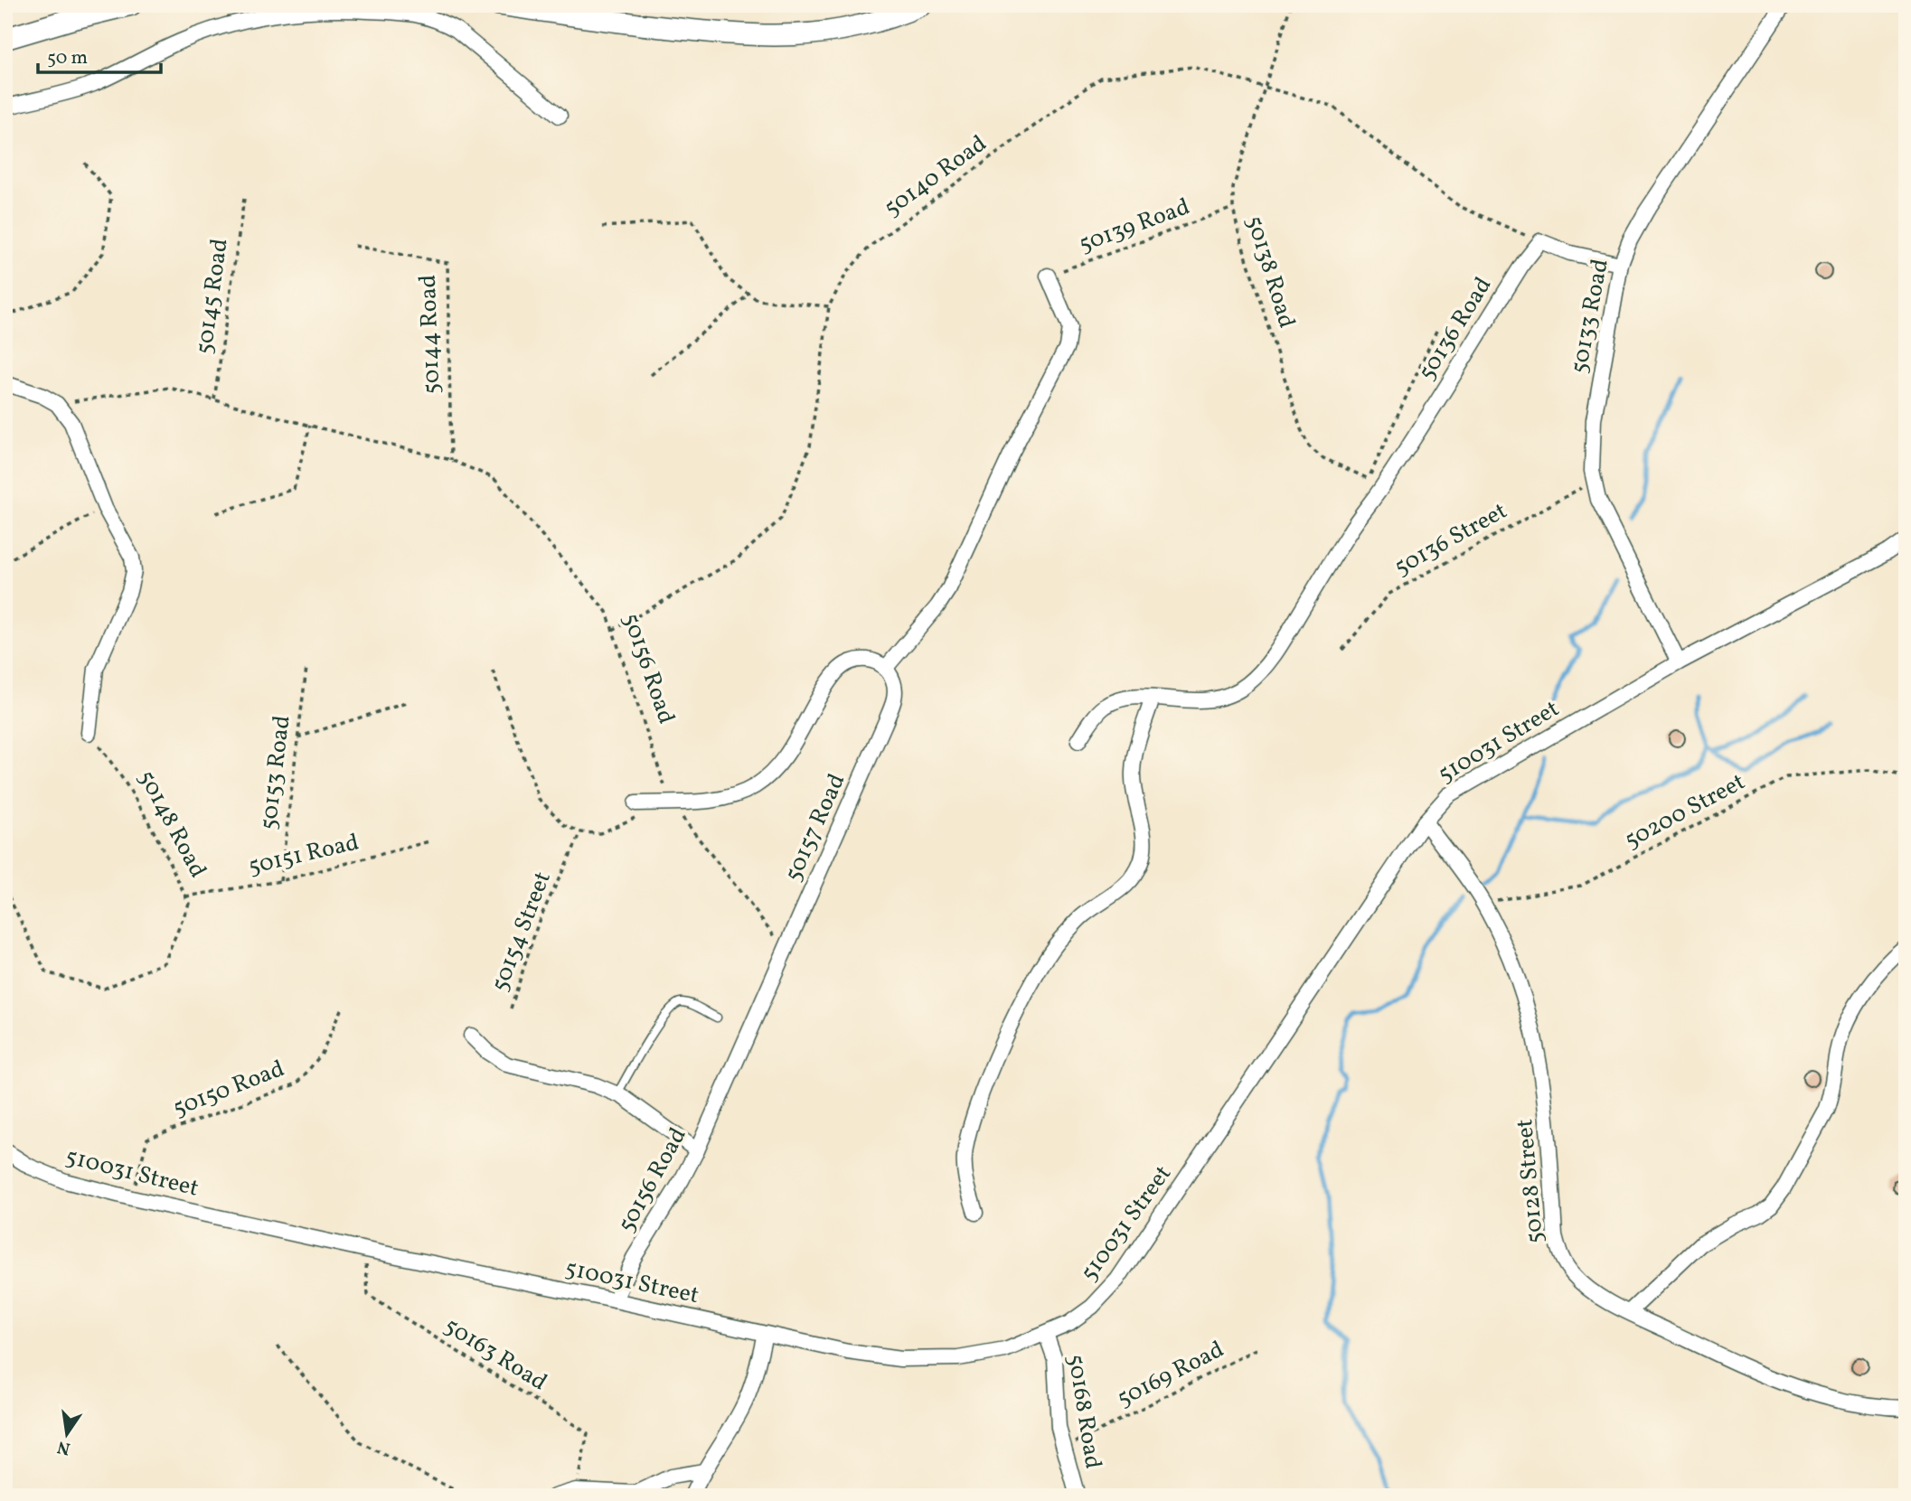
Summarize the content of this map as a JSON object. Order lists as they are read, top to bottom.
{
  "streets": {
    "street": [
      "50133 Road",
      "50136 Road",
      "50156 Road",
      "510031 Street",
      "50157 Road",
      "50128 Street",
      "50168 Road"
    ],
    "path": [
      "50140 Road",
      "50139 Road",
      "50138 Road",
      "50145 Road",
      "50144 Road",
      "50136 Street",
      "50153 Road",
      "50200 Street",
      "50148 Road",
      "50151 Road",
      "50154 Street",
      "50150 Road",
      "50163 Road",
      "50169 Road"
    ]
  },
  "crossings": [
    ["50140 Road", "50138 Road"],
    ["50140 Road", "50136 Road"],
    ["50140 Road", "50156 Road"],
    ["50139 Road", "50138 Road"],
    ["50145 Road", "50156 Road"],
    ["50133 Road", "50136 Street"],
    ["50133 Road", "510031 Street"],
    ["50144 Road", "50156 Road"],
    ["50156 Road", "510031 Street"],
    ["50156 Road", "50157 Road"],
    ["510031 Street", "50150 Road"],
    ["510031 Street", "50128 Street"],
    ["510031 Street", "50163 Road"],
    ["510031 Street", "50168 Road"],
    ["50153 Road", "50151 Road"],
    ["50200 Street", "50128 Street"],
    ["50148 Road", "50151 Road"],
    ["50169 Road", "50168 Road"]
  ],
  "scale_bar": "50 m",
  "north": "bottom"
}
